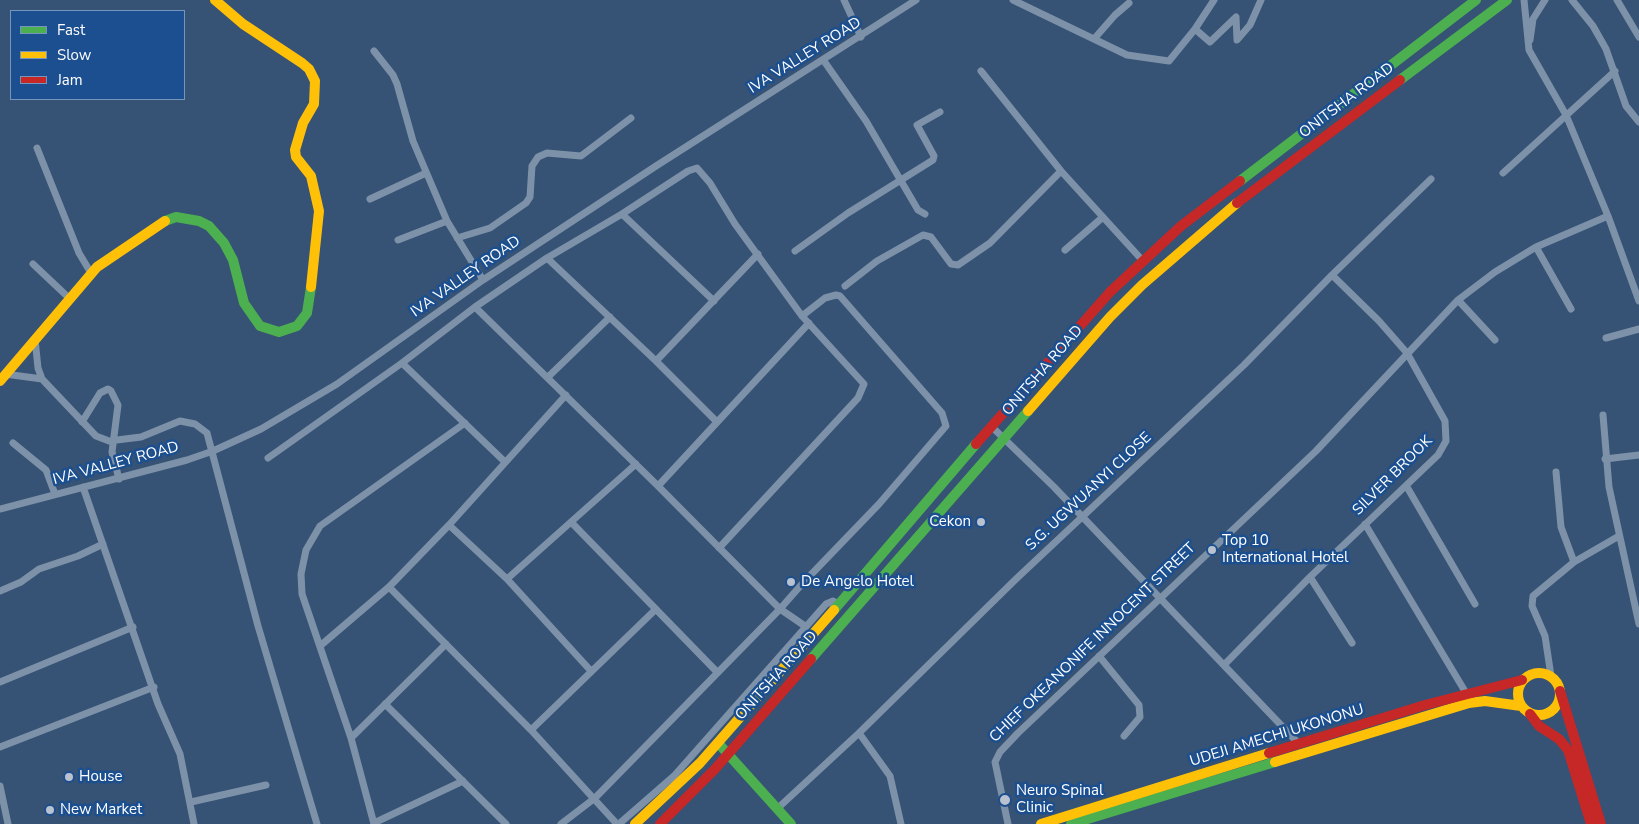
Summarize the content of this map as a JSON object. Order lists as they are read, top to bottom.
{
  "streets": {
    "main road": ["ONITSHA ROAD", "UDEJI AMECHI UKONONU"],
    "street": [
      "IVA VALLEY ROAD",
      "SILVER BROOK",
      "S.G. UGWUANYI CLOSE",
      "CHIEF OKEANONIFE INNOCENT STREET"
    ]
  },
  "crossings": [
    ["SILVER BROOK", "CHIEF OKEANONIFE INNOCENT STREET"]
  ],
  "places": [
    "Cekon",
    "Top 10 International Hotel",
    "De Angelo Hotel",
    "House",
    "Neuro Spinal Clinic",
    "New Market"
  ],
  "legend": ["Fast", "Slow", "Jam"]
}
